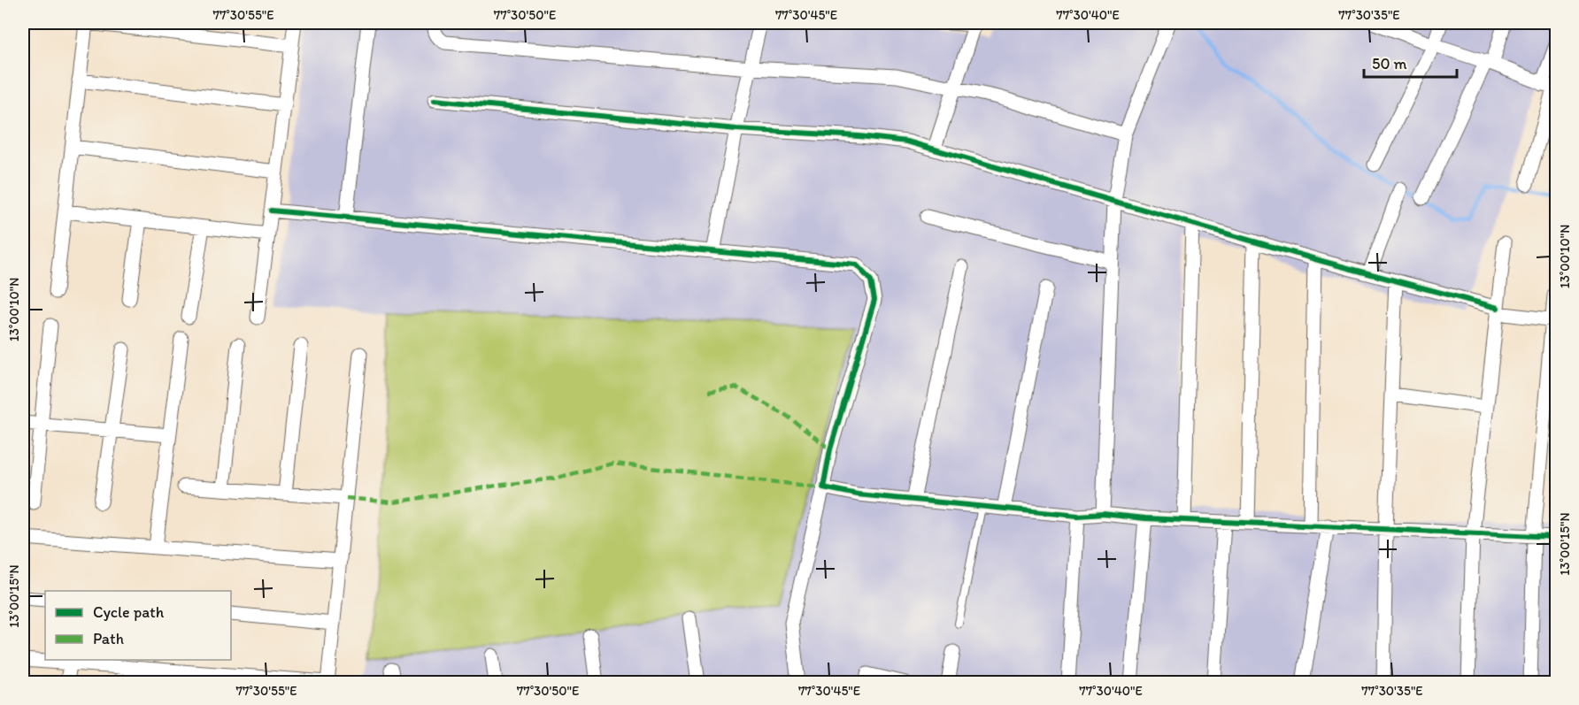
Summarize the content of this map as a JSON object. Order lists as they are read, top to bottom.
{
  "legend": ["Cycle path", "Path"],
  "scale_bar": "50 m",
  "coordinates": [
    "77°30'55\"E",
    "77°30'50\"E",
    "77°30'45\"E",
    "77°30'40\"E",
    "77°30'35\"E",
    "13°00'10\"N",
    "13°00'15\"N"
  ]
}
